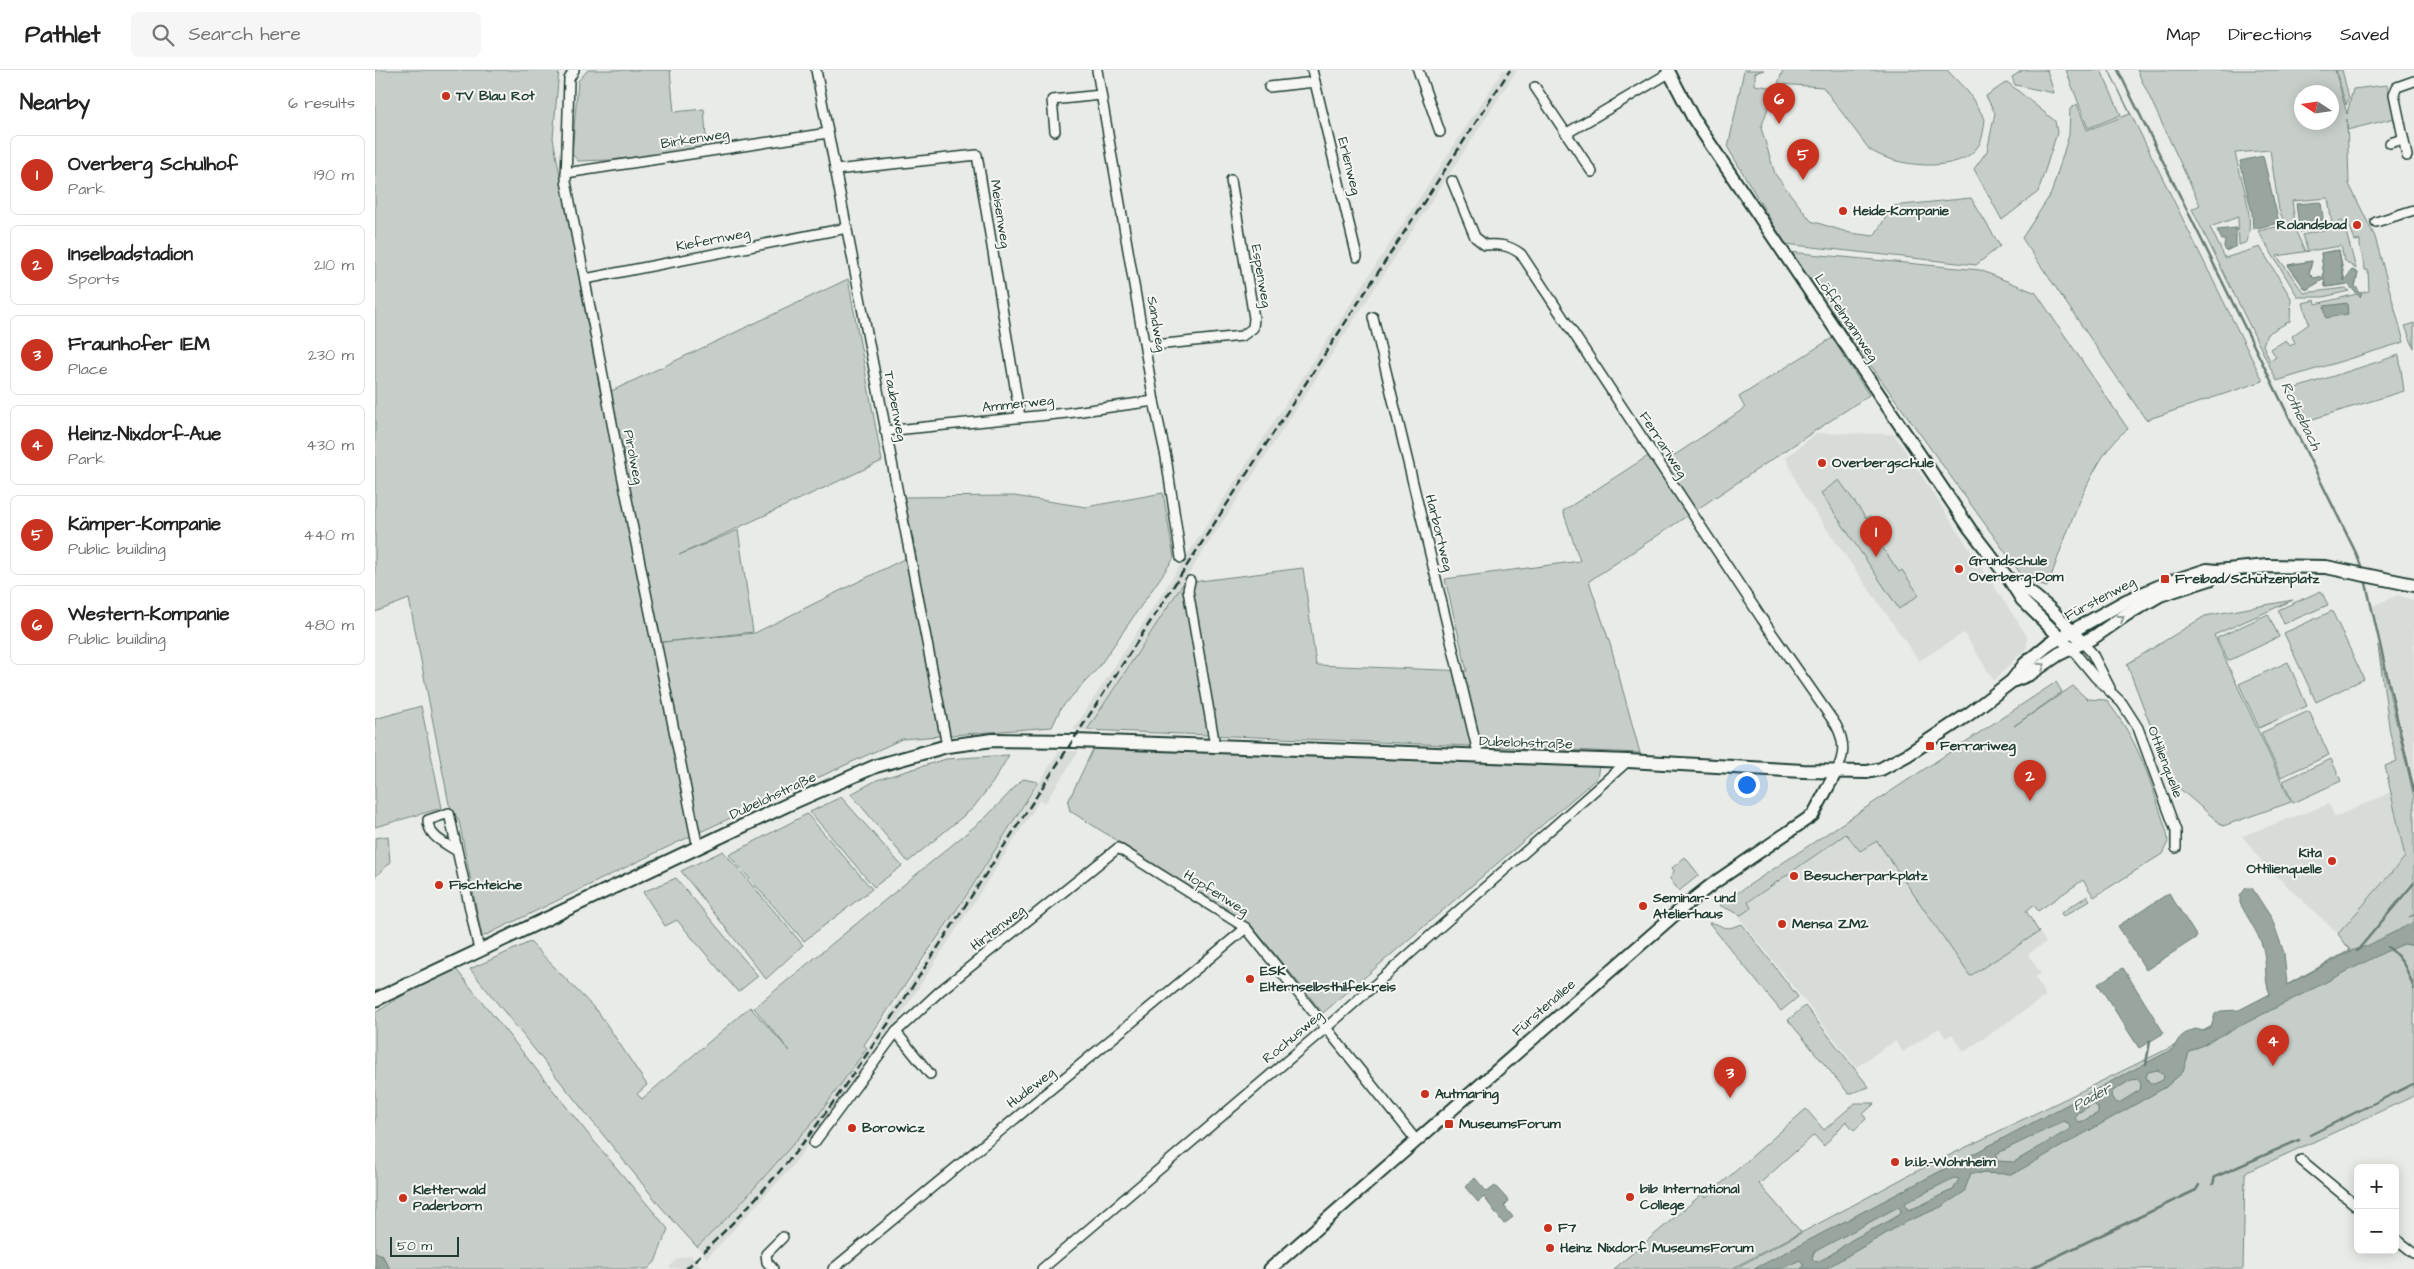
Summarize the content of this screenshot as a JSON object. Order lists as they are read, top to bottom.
{
  "streets": {
    "main road": ["Fürstenweg", "Dubelohstraße"],
    "street": [
      "Birkenweg",
      "Erlenweg",
      "Meisenweg",
      "Kiefernweg",
      "Espenweg",
      "Löffelmannweg",
      "Sandweg",
      "Ammerweg",
      "Taubenweg",
      "Ferrariweg",
      "Pirolweg",
      "Harbortweg",
      "Ottilienquelle",
      "Hopfenweg",
      "Hirtenweg",
      "Fürstenallee",
      "Rochusweg",
      "Hudeweg"
    ]
  },
  "crossings": [
    ["Birkenweg", "Taubenweg"],
    ["Birkenweg", "Pirolweg"],
    ["Meisenweg", "Ammerweg"],
    ["Meisenweg", "Taubenweg"],
    ["Kiefernweg", "Taubenweg"],
    ["Kiefernweg", "Pirolweg"],
    ["Espenweg", "Sandweg"],
    ["Löffelmannweg", "Fürstenweg"],
    ["Löffelmannweg", "Ottilienquelle"],
    ["Sandweg", "Ammerweg"],
    ["Ammerweg", "Taubenweg"],
    ["Taubenweg", "Dubelohstraße"],
    ["Ferrariweg", "Fürstenweg"],
    ["Ferrariweg", "Dubelohstraße"],
    ["Ferrariweg", "Fürstenallee"],
    ["Pirolweg", "Dubelohstraße"],
    ["Harbortweg", "Dubelohstraße"],
    ["Fürstenweg", "Dubelohstraße"],
    ["Fürstenweg", "Ottilienquelle"],
    ["Fürstenweg", "Fürstenallee"],
    ["Dubelohstraße", "Fürstenallee"],
    ["Dubelohstraße", "Rochusweg"],
    ["Hopfenweg", "Hirtenweg"],
    ["Hopfenweg", "Fürstenallee"],
    ["Hopfenweg", "Rochusweg"],
    ["Hopfenweg", "Hudeweg"]
  ],
  "water": ["Rothebach", "Pader"],
  "places": {
    "other": [
      "TV Blau Rot",
      "Heide-Kompanie",
      "Rolandsbad",
      "Overbergschule",
      "Grundschule Overberg-Dom",
      "Kita Ottilienquelle",
      "Besucherparkplatz",
      "Fischteiche",
      "Seminar- und Atelierhaus",
      "Mensa ZM2",
      "ESK Elternselbsthilfekreis",
      "Autmaring",
      "Borowicz",
      "b.i.b.-Wohnheim",
      "bib International College",
      "Kletterwald Paderborn",
      "F7",
      "Heinz Nixdorf MuseumsForum"
    ],
    "transit": ["Freibad/Schützenplatz", "Ferrariweg", "MuseumsForum"]
  },
  "scale_bar": "50 m",
  "north": "left",
  "page": {
    "header": "Pathlet",
    "search": "Search here",
    "nav": ["Map", "Directions", "Saved"],
    "heading": ["Nearby", "6 results"],
    "pins": [
      "6",
      "5",
      "1",
      "2",
      "4",
      "3"
    ],
    "list": [
      {
        "mark": "1",
        "name": "Overberg Schulhof",
        "note": "Park",
        "value": "190 m"
      },
      {
        "mark": "2",
        "name": "Inselbadstadion",
        "note": "Sports",
        "value": "210 m"
      },
      {
        "mark": "3",
        "name": "Fraunhofer IEM",
        "note": "Place",
        "value": "230 m"
      },
      {
        "mark": "4",
        "name": "Heinz-Nixdorf-Aue",
        "note": "Park",
        "value": "430 m"
      },
      {
        "mark": "5",
        "name": "Kämper-Kompanie",
        "note": "Public building",
        "value": "440 m"
      },
      {
        "mark": "6",
        "name": "Western-Kompanie",
        "note": "Public building",
        "value": "480 m"
      }
    ],
    "map_buttons": ["+", "−"],
    "scale": "50 m"
  }
}
